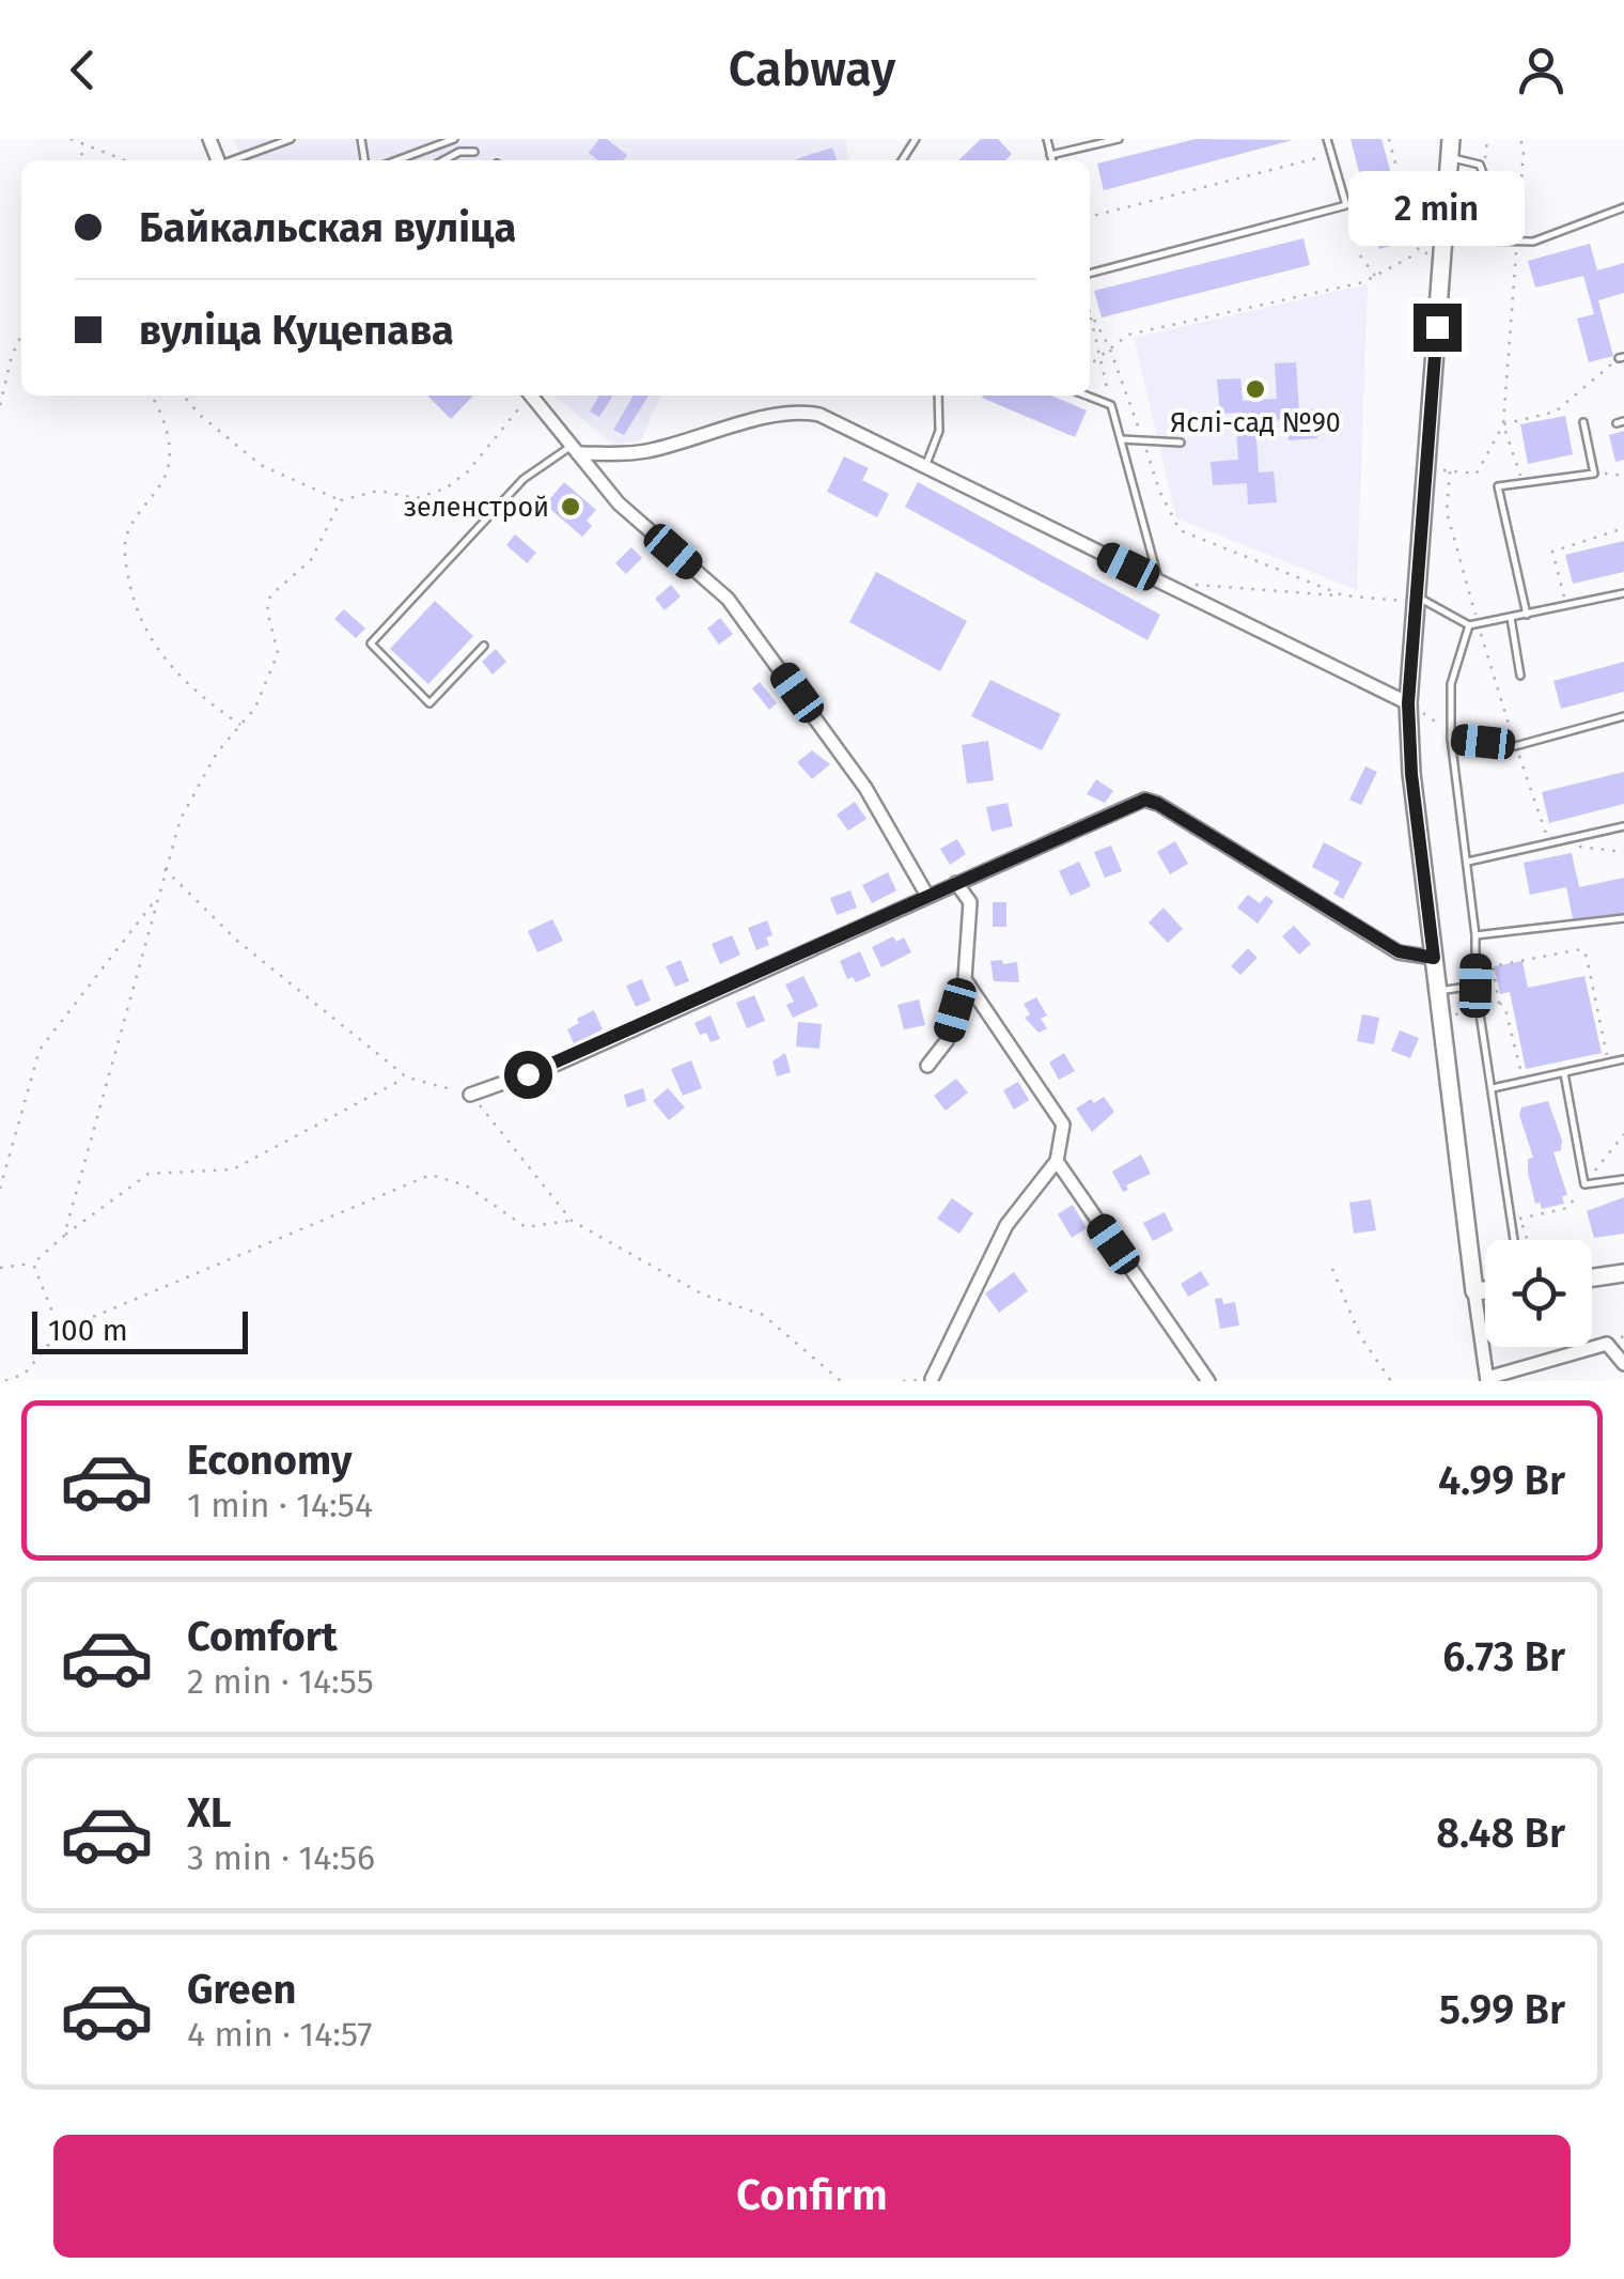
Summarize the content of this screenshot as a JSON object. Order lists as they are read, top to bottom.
{
  "places": ["Яслі-сад №90", "зеленстрой"],
  "scale_bar": "100 m",
  "page": {
    "header": "Cabway",
    "banner": ["Байкальская вуліца", "вуліца Куцепава"],
    "bubble": "2 min",
    "scale": "100 m",
    "list": [
      {
        "name": "Economy",
        "note": "1 min · 14:54",
        "value": "4.99 Br"
      },
      {
        "name": "Comfort",
        "note": "2 min · 14:55",
        "value": "6.73 Br"
      },
      {
        "name": "XL",
        "note": "3 min · 14:56",
        "value": "8.48 Br"
      },
      {
        "name": "Green",
        "note": "4 min · 14:57",
        "value": "5.99 Br"
      }
    ],
    "buttons": "Confirm"
  }
}
